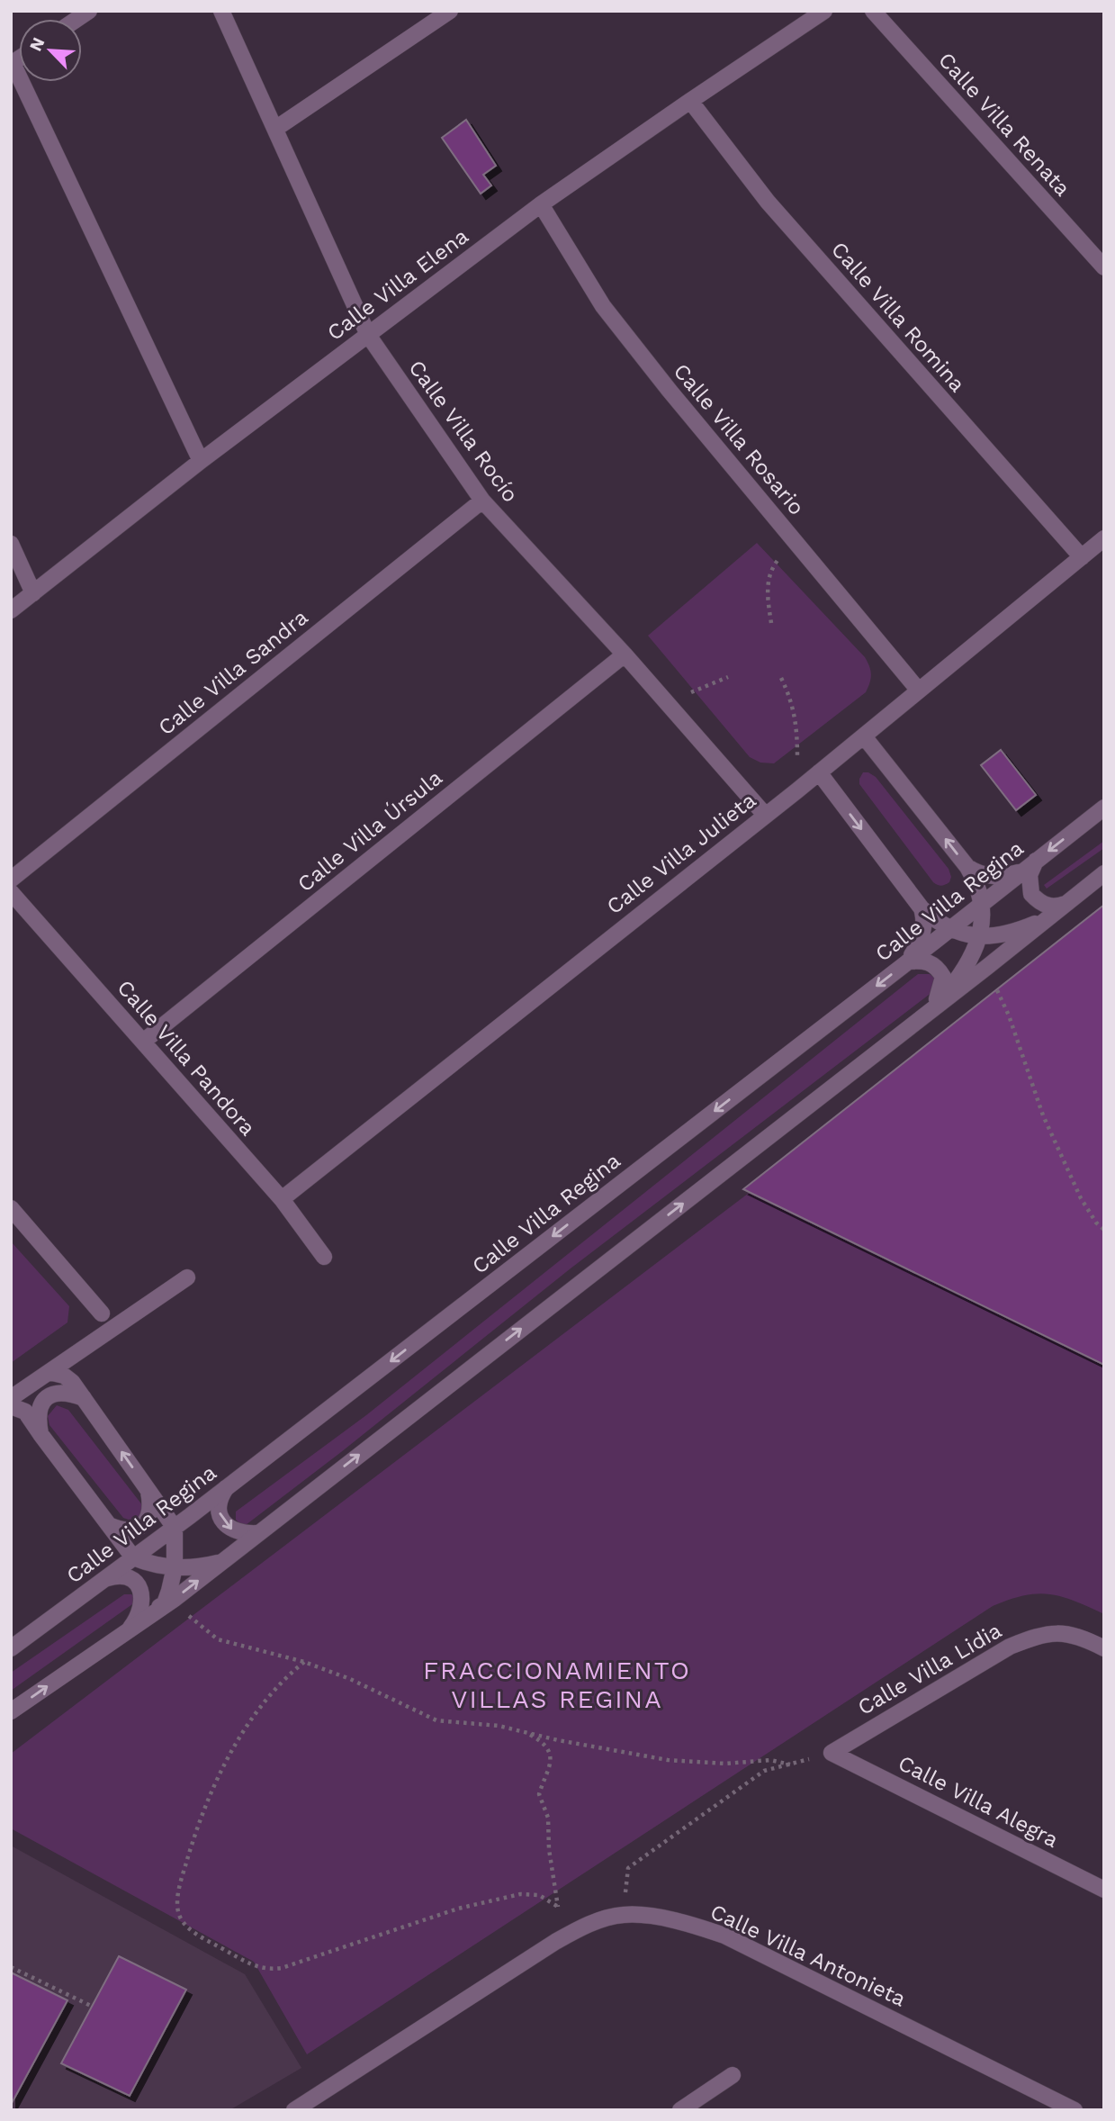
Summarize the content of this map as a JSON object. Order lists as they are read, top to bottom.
{
  "streets": {
    "street": [
      "Calle Villa Renata",
      "Calle Villa Elena",
      "Calle Villa Romina",
      "Calle Villa Rocío",
      "Calle Villa Rosario",
      "Calle Villa Sandra",
      "Calle Villa Úrsula",
      "Calle Villa Julieta",
      "Calle Villa Regina",
      "Calle Villa Pandora",
      "Calle Villa Lidia",
      "Calle Villa Alegra",
      "Calle Villa Antonieta"
    ]
  },
  "crossings": [
    ["Calle Villa Elena", "Calle Villa Romina"],
    ["Calle Villa Elena", "Calle Villa Rocío"],
    ["Calle Villa Elena", "Calle Villa Rosario"],
    ["Calle Villa Romina", "Calle Villa Julieta"],
    ["Calle Villa Rocío", "Calle Villa Sandra"],
    ["Calle Villa Rocío", "Calle Villa Úrsula"],
    ["Calle Villa Rocío", "Calle Villa Julieta"],
    ["Calle Villa Rosario", "Calle Villa Julieta"],
    ["Calle Villa Úrsula", "Calle Villa Pandora"],
    ["Calle Villa Julieta", "Calle Villa Pandora"],
    ["Calle Villa Lidia", "Calle Villa Alegra"]
  ],
  "districts": ["FRACCIONAMIENTO VILLAS REGINA"],
  "north": "top left"
}
